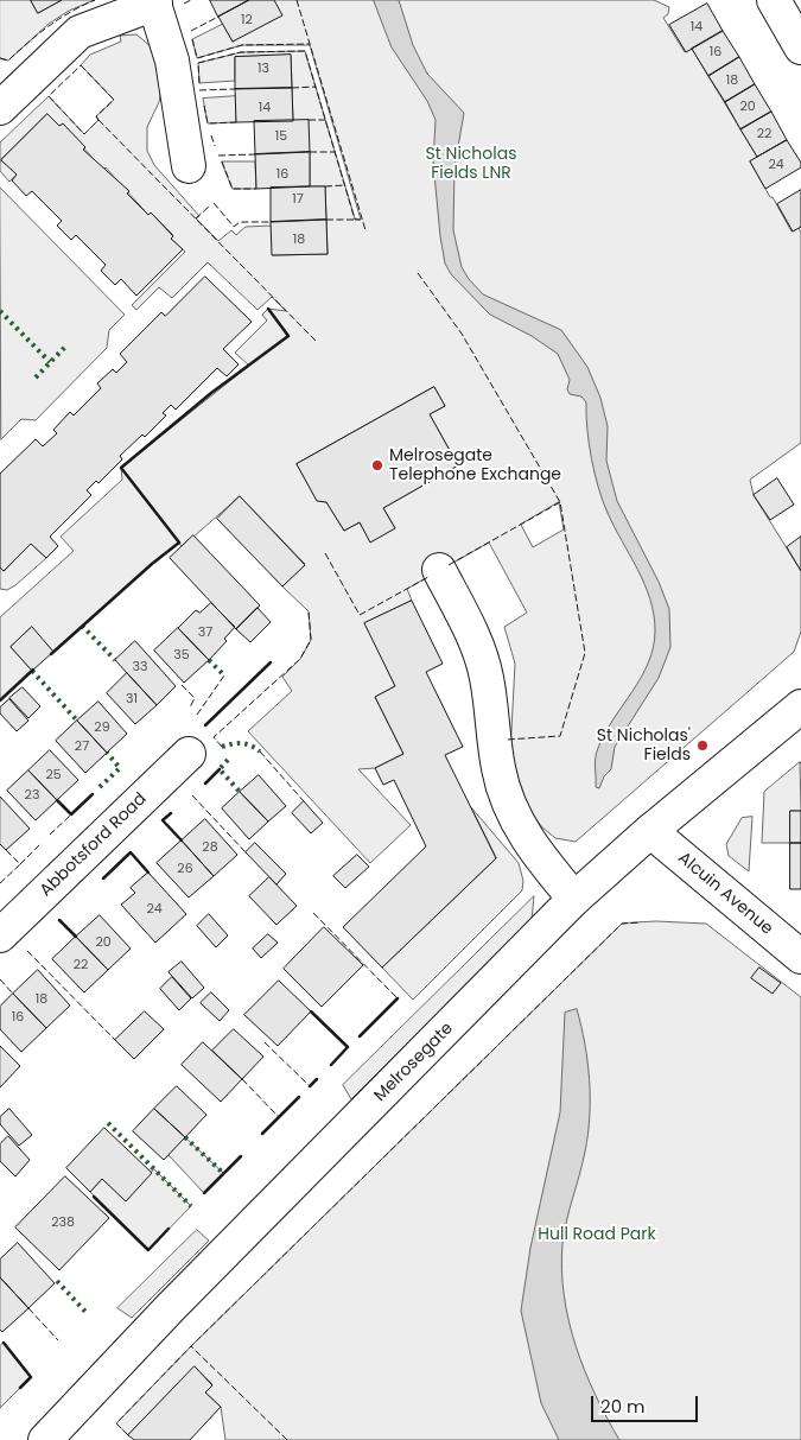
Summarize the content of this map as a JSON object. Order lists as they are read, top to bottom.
{
  "streets": {
    "street": ["Abbotsford Road", "Alcuin Avenue", "Melrosegate"]
  },
  "crossings": [
    ["Alcuin Avenue", "Melrosegate"]
  ],
  "parks": ["St Nicholas Fields LNR", "Hull Road Park"],
  "places": ["Melrosegate Telephone Exchange", "St Nicholas' Fields"],
  "house_numbers": [
    "12",
    "14",
    "16",
    "13",
    "18",
    "20",
    "14",
    "22",
    "15",
    "24",
    "16",
    "17",
    "18",
    "37",
    "35",
    "33",
    "31",
    "29",
    "27",
    "25",
    "23",
    "28",
    "26",
    "24",
    "20",
    "22",
    "18",
    "16",
    "238"
  ],
  "scale_bar": "20 m"
}
